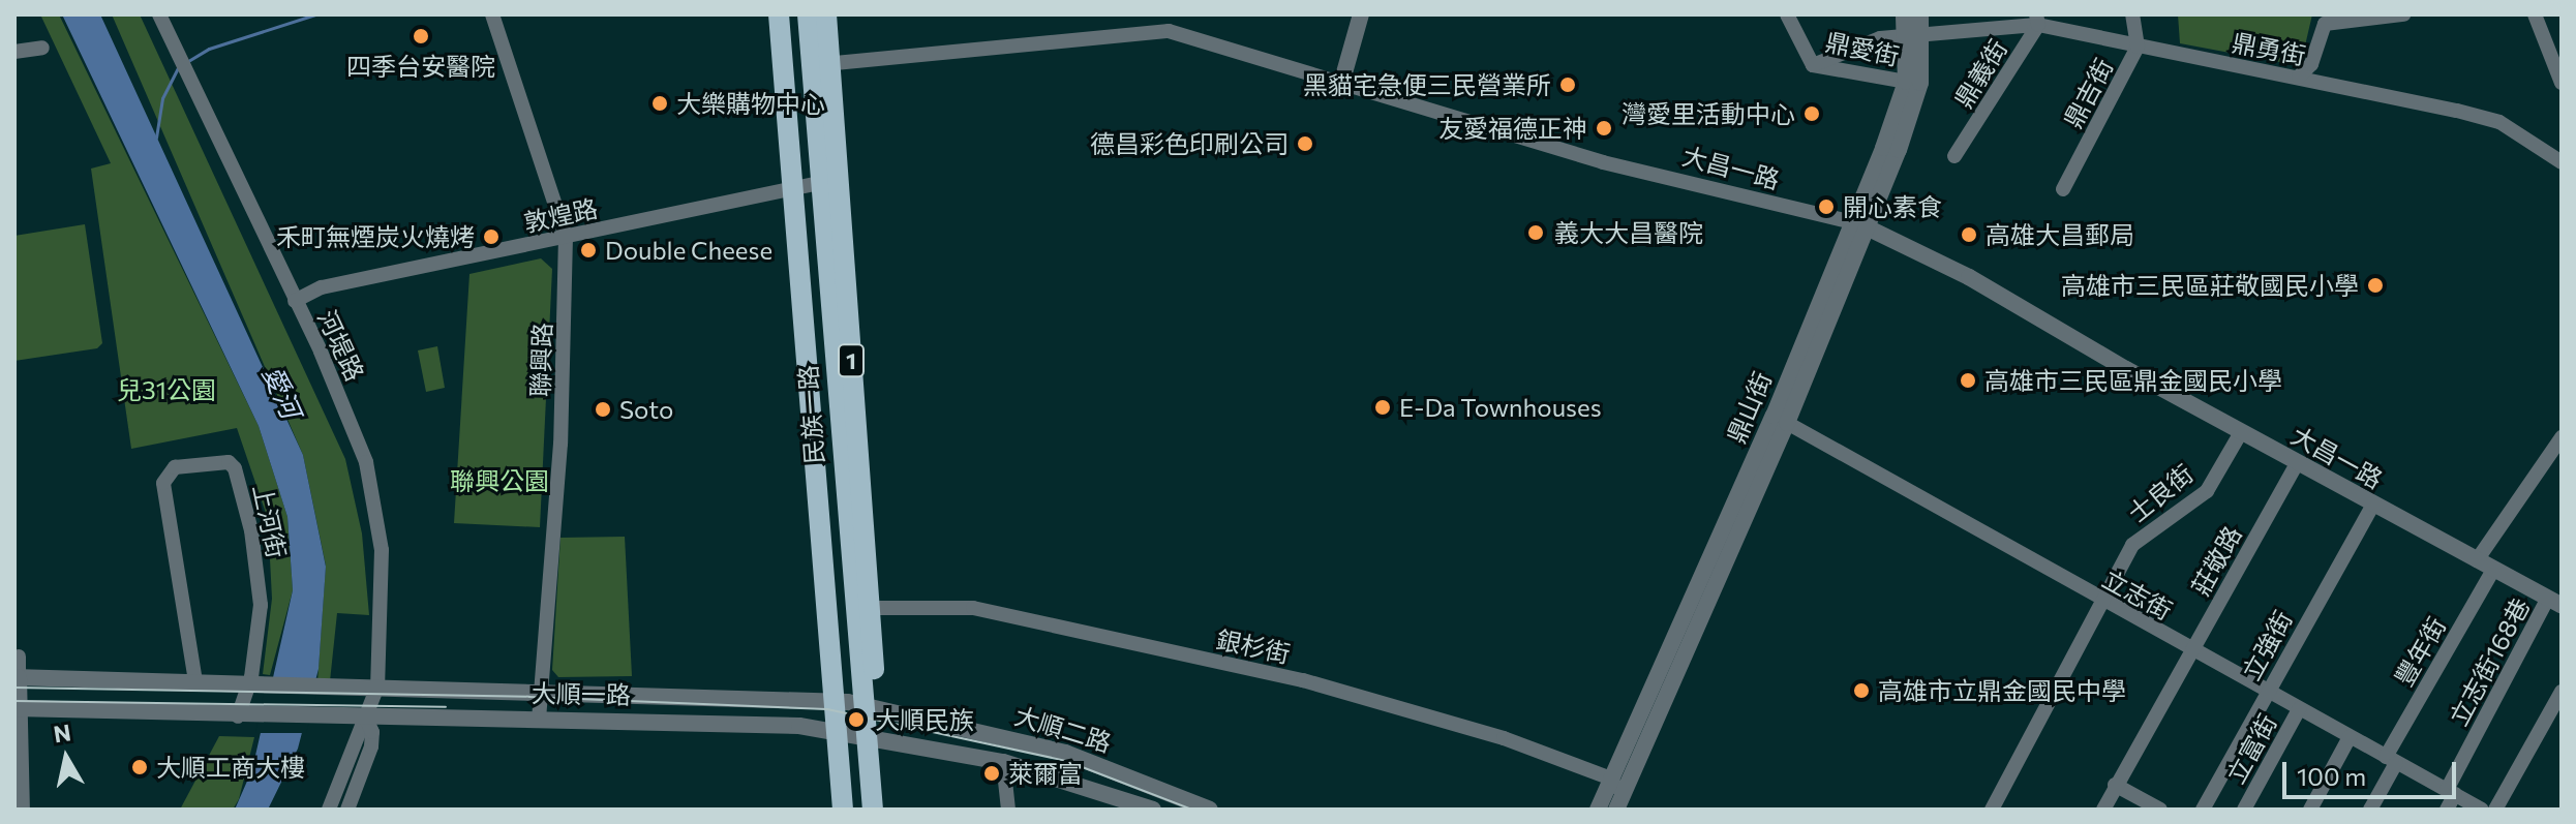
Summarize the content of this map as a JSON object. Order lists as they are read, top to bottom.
{
  "streets": {
    "main road": ["1", "民族一路"],
    "street": [
      "鼎愛街",
      "鼎勇街",
      "鼎義街",
      "鼎吉街",
      "大昌一路",
      "敦煌路",
      "河堤路",
      "聯興路",
      "鼎山街",
      "士良街",
      "上河街",
      "莊敬路",
      "立志街",
      "立強街",
      "銀杉街",
      "豐年街",
      "立志街168巷",
      "大順一路",
      "大順二路",
      "立富街"
    ]
  },
  "crossings": [
    ["鼎愛街", "鼎勇街"],
    ["鼎愛街", "鼎山街"],
    ["鼎勇街", "鼎義街"],
    ["鼎勇街", "鼎吉街"],
    ["鼎勇街", "鼎山街"],
    ["大昌一路", "鼎山街"],
    ["大昌一路", "民族一路"],
    ["大昌一路", "士良街"],
    ["大昌一路", "莊敬路"],
    ["大昌一路", "立強街"],
    ["大昌一路", "豐年街"],
    ["大昌一路", "立志街168巷"],
    ["敦煌路", "河堤路"],
    ["敦煌路", "聯興路"],
    ["敦煌路", "民族一路"],
    ["河堤路", "大順一路"],
    ["聯興路", "大順一路"],
    ["鼎山街", "立志街"],
    ["鼎山街", "銀杉街"],
    ["民族一路", "銀杉街"],
    ["民族一路", "大順一路"],
    ["民族一路", "大順二路"],
    ["士良街", "立志街"],
    ["上河街", "大順一路"],
    ["莊敬路", "立志街"],
    ["立志街", "立強街"],
    ["立志街", "豐年街"],
    ["立志街", "立志街168巷"],
    ["立志街", "立富街"],
    ["大順一路", "大順二路"]
  ],
  "water": ["愛河"],
  "parks": ["兒31公園", "聯興公園"],
  "places": [
    "四季台安醫院",
    "黑貓宅急便三民營業所",
    "大樂購物中心",
    "灣愛里活動中心",
    "友愛福德正神",
    "德昌彩色印刷公司",
    "開心素食",
    "義大大昌醫院",
    "高雄大昌郵局",
    "禾町無煙炭火燒烤",
    "Double Cheese",
    "高雄市三民區莊敬國民小學",
    "高雄市三民區鼎金國民小學",
    "E-Da Townhouses",
    "Soto",
    "高雄市立鼎金國民中學",
    "大順民族",
    "大順工商大樓",
    "萊爾富"
  ],
  "scale_bar": "100 m",
  "north": "top"
}
